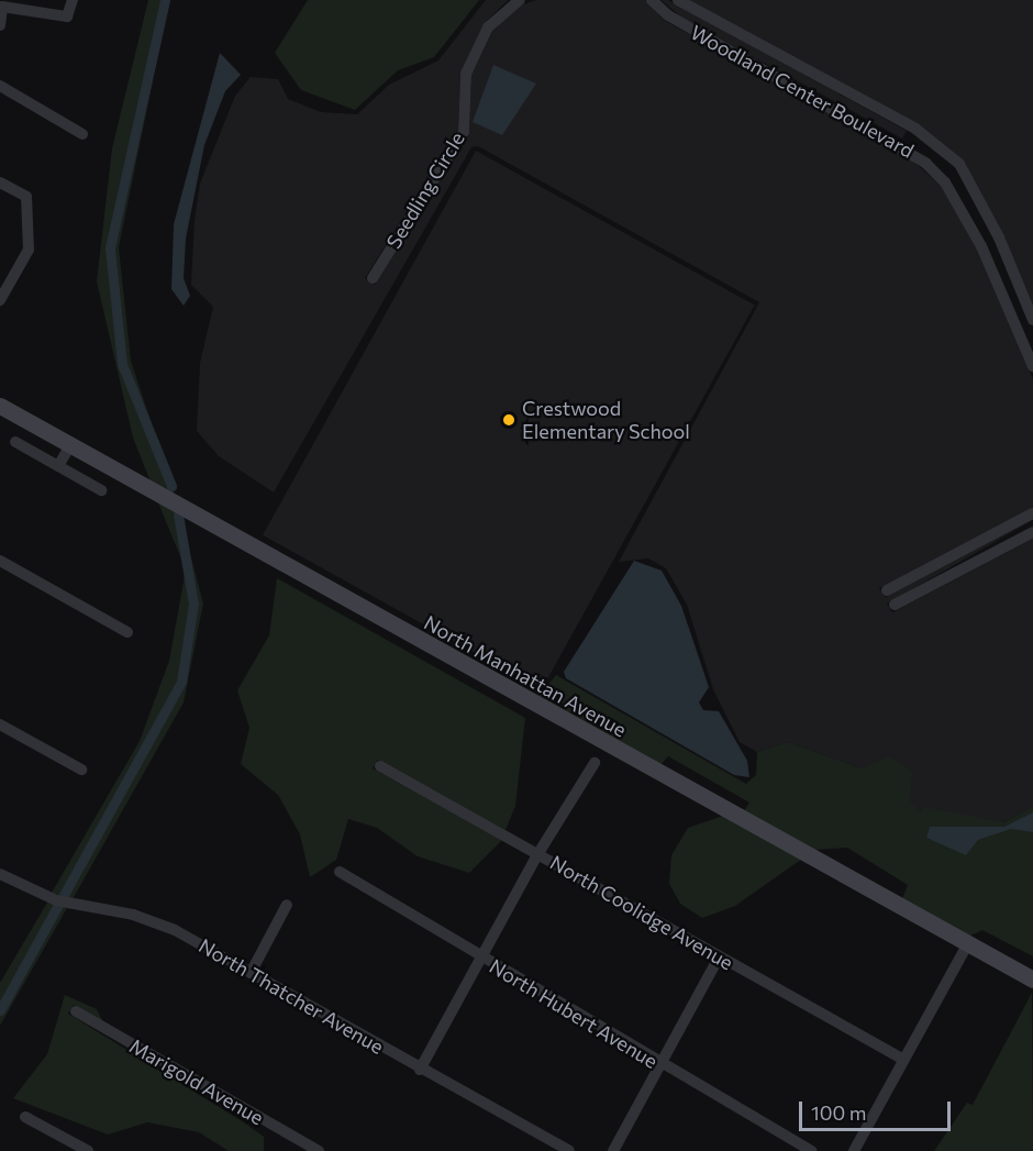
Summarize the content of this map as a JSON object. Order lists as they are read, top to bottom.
{
  "streets": {
    "street": [
      "Woodland Center Boulevard",
      "Seedling Circle",
      "North Manhattan Avenue",
      "North Coolidge Avenue",
      "North Thatcher Avenue",
      "North Hubert Avenue",
      "Marigold Avenue"
    ]
  },
  "places": ["Crestwood Elementary School"],
  "scale_bar": "100 m"
}
